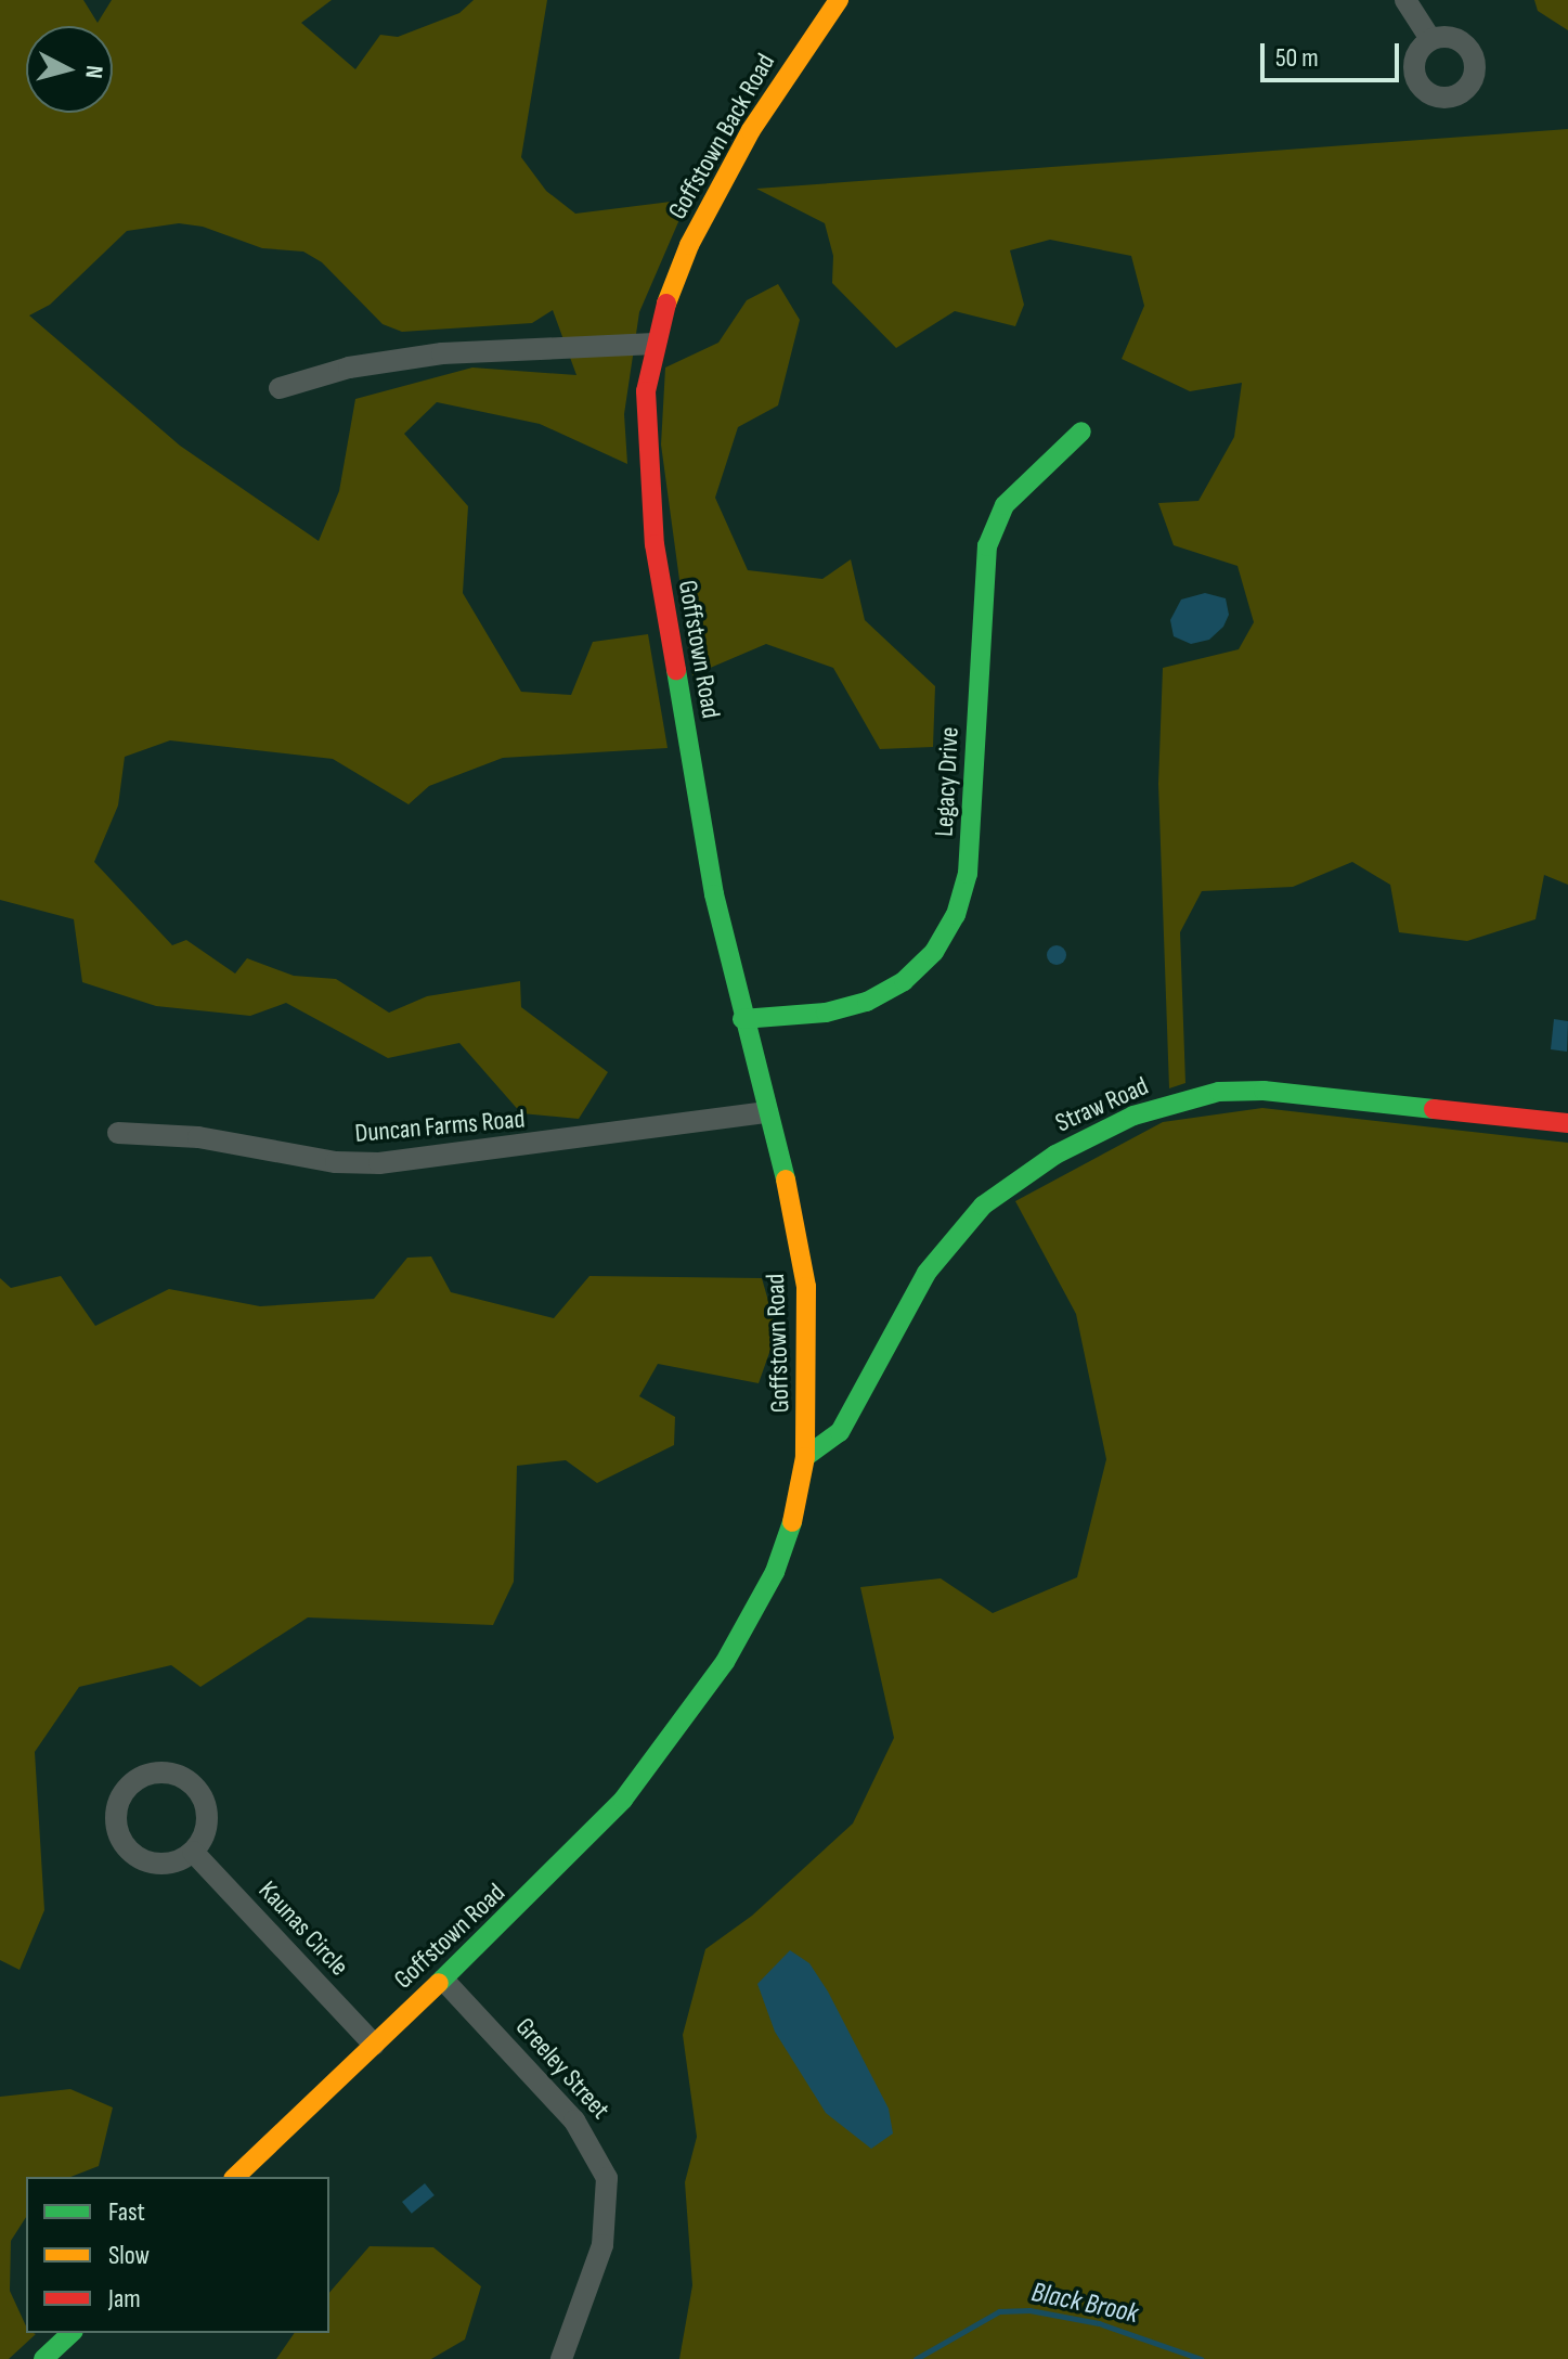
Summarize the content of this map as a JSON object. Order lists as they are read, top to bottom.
{
  "streets": {
    "main road": [
      "Goffstown Back Road",
      "Goffstown Road",
      "Legacy Drive",
      "Straw Road"
    ],
    "street": ["Duncan Farms Road", "Kaunas Circle", "Greeley Street"]
  },
  "crossings": [
    ["Goffstown Back Road", "Goffstown Road"],
    ["Goffstown Road", "Legacy Drive"],
    ["Goffstown Road", "Straw Road"],
    ["Goffstown Road", "Duncan Farms Road"],
    ["Goffstown Road", "Kaunas Circle"],
    ["Goffstown Road", "Greeley Street"]
  ],
  "water": ["Black Brook"],
  "legend": ["Fast", "Slow", "Jam"],
  "scale_bar": "50 m",
  "north": "right"
}
